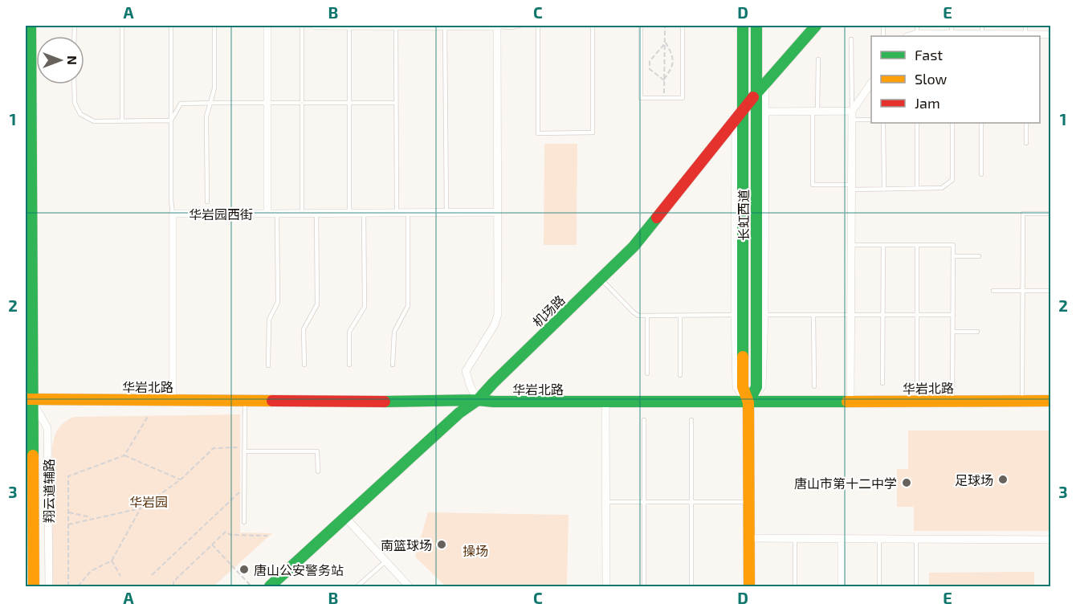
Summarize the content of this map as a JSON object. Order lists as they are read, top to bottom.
{
  "streets": {
    "street": [
      "华岩园西街",
      "长虹西道",
      "机场路",
      "华岩北路",
      "翔云道辅路"
    ]
  },
  "crossings": [
    ["华岩园西街", "华岩北路"],
    ["长虹西道", "机场路"],
    ["长虹西道", "华岩北路"],
    ["机场路", "华岩北路"],
    ["华岩北路", "翔云道辅路"]
  ],
  "parks": ["华岩园", "操场"],
  "places": [
    "足球场",
    "唐山市第十二中学",
    "南篮球场",
    "唐山公安警务站"
  ],
  "legend": ["Fast", "Slow", "Jam"],
  "north": "right",
  "grid": {
    "columns": [
      "A",
      "B",
      "C",
      "D",
      "E"
    ],
    "rows": ["1", "2", "3"]
  }
}
